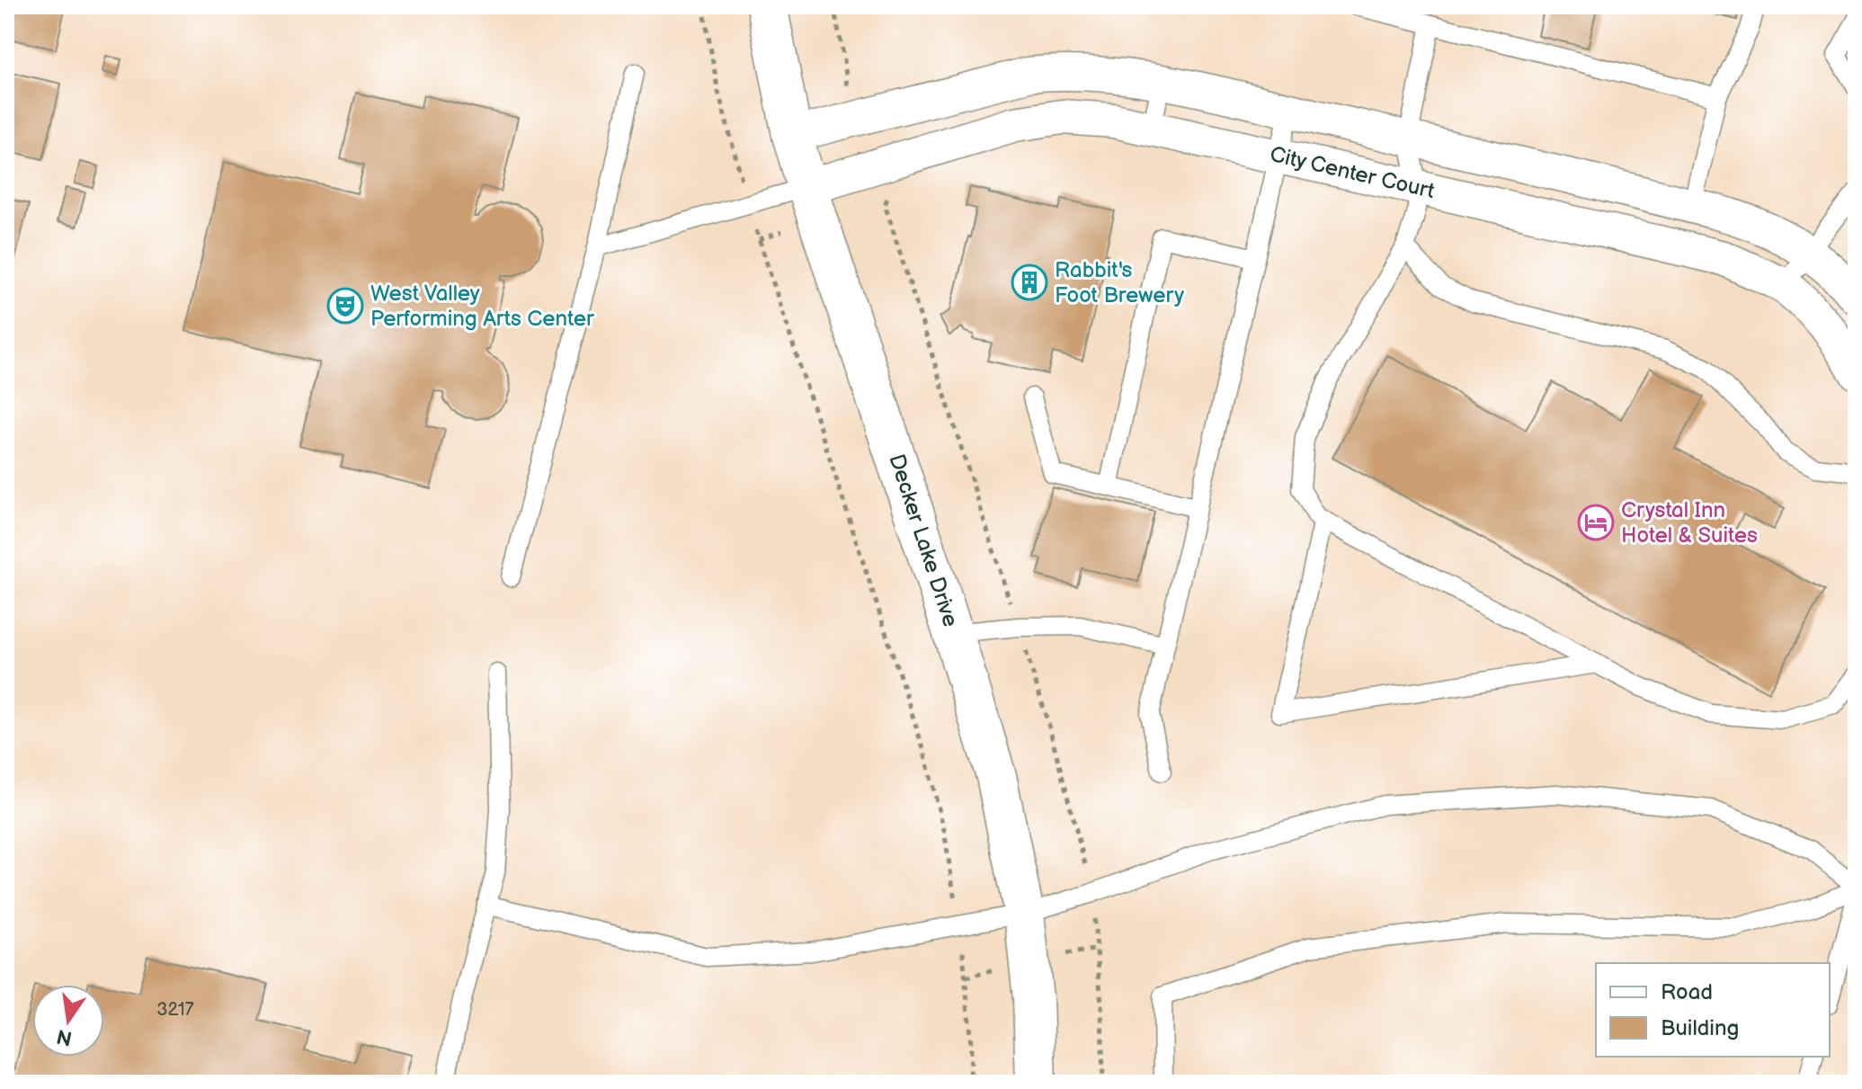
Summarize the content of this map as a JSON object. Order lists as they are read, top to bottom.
{
  "streets": {
    "street": ["City Center Court", "Decker Lake Drive"]
  },
  "crossings": [
    ["City Center Court", "Decker Lake Drive"]
  ],
  "places": {
    "building": ["Rabbit's Foot Brewery"],
    "theatre": ["West Valley Performing Arts Center"],
    "hotel": ["Crystal Inn Hotel & Suites"]
  },
  "house_numbers": ["3217"],
  "legend": ["Road", "Building"],
  "north": "bottom"
}
